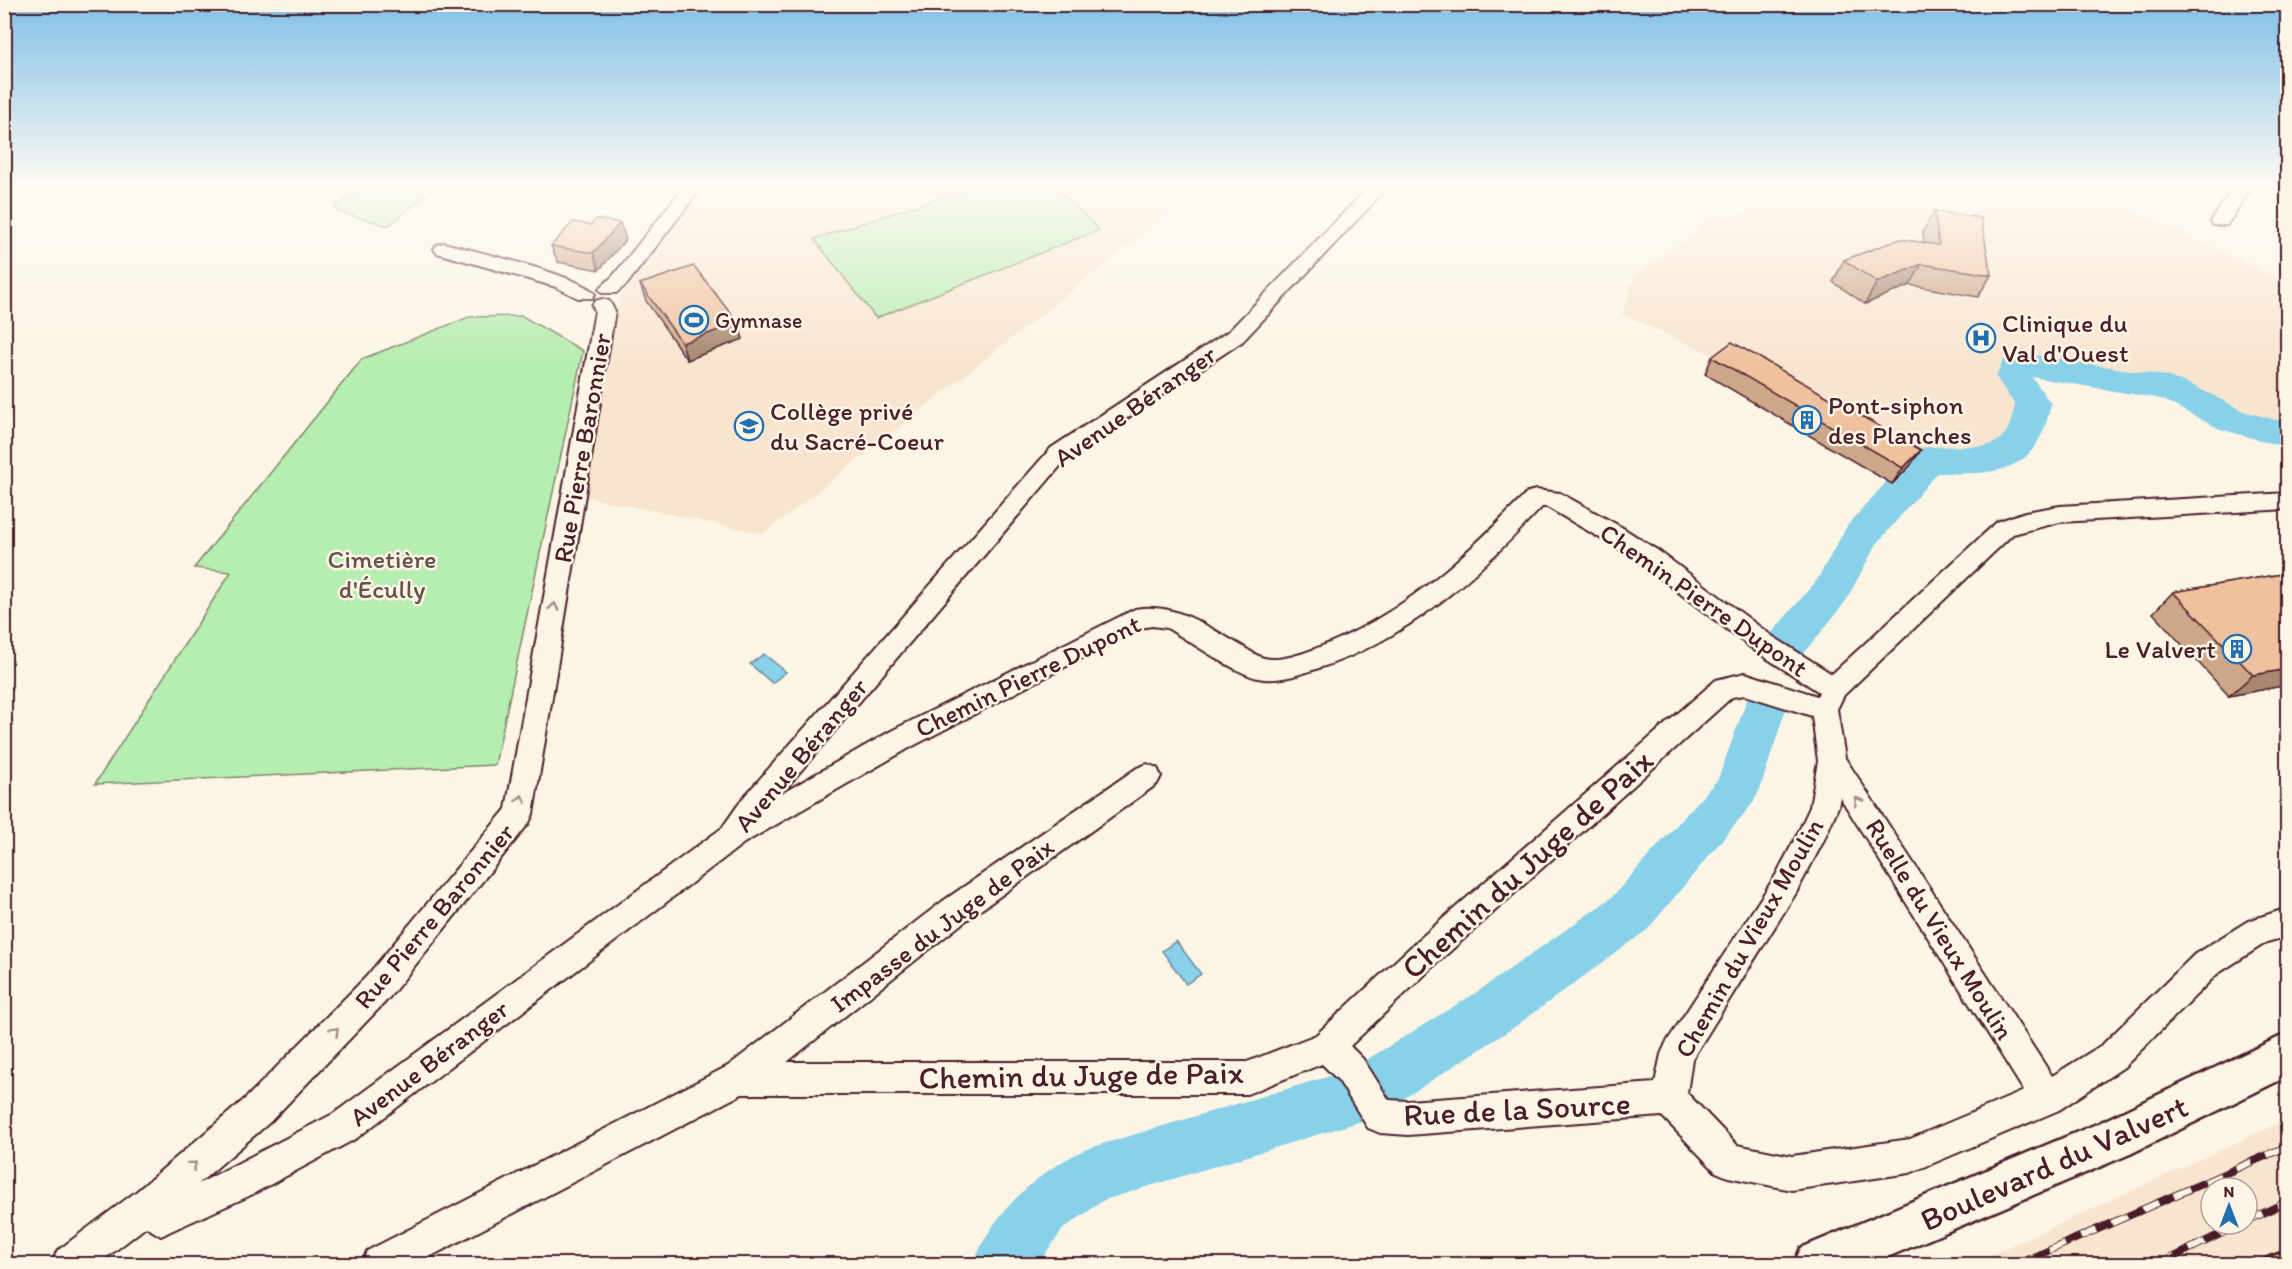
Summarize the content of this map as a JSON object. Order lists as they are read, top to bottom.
{
  "streets": {
    "main road": ["Boulevard du Valvert"],
    "street": [
      "Avenue Béranger",
      "Rue Pierre Baronnier",
      "Chemin Pierre Dupont",
      "Chemin du Juge de Paix",
      "Impasse du Juge de Paix",
      "Ruelle du Vieux Moulin",
      "Chemin du Vieux Moulin",
      "Rue de la Source"
    ]
  },
  "crossings": [
    ["Avenue Béranger", "Rue Pierre Baronnier"],
    ["Avenue Béranger", "Chemin Pierre Dupont"],
    ["Chemin Pierre Dupont", "Chemin du Juge de Paix"],
    ["Chemin Pierre Dupont", "Chemin du Vieux Moulin"],
    ["Chemin du Juge de Paix", "Impasse du Juge de Paix"],
    ["Chemin du Juge de Paix", "Chemin du Vieux Moulin"],
    ["Chemin du Juge de Paix", "Rue de la Source"],
    ["Ruelle du Vieux Moulin", "Chemin du Vieux Moulin"],
    ["Chemin du Vieux Moulin", "Rue de la Source"]
  ],
  "one_way": ["Rue Pierre Baronnier", "Ruelle du Vieux Moulin"],
  "parks": ["Cimetière d'Écully"],
  "places": {
    "sports": ["Gymnase"],
    "hospital": ["Clinique du Val d'Ouest"],
    "building": ["Pont-siphon des Planches", "Le Valvert"],
    "school or university": ["Collège privé du Sacré-Coeur"]
  },
  "north": "top"
}
